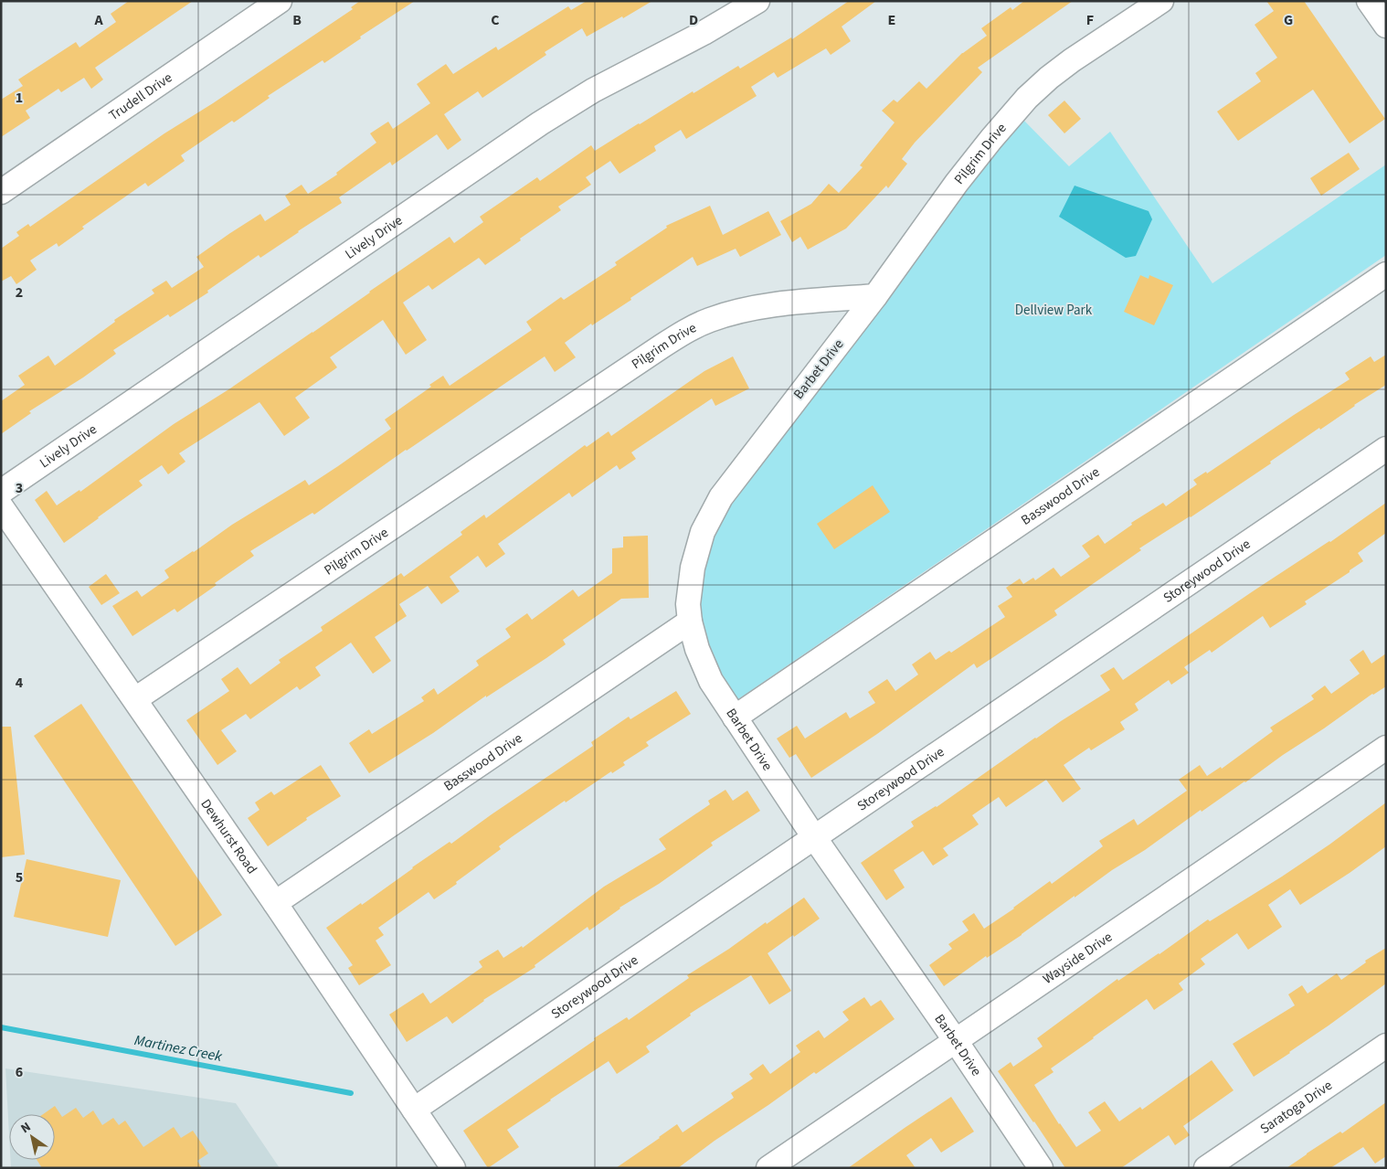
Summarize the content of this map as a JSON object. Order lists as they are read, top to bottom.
{
  "streets": {
    "street": [
      "Trudell Drive",
      "Pilgrim Drive",
      "Lively Drive",
      "Barbet Drive",
      "Basswood Drive",
      "Storeywood Drive",
      "Dewhurst Road",
      "Wayside Drive",
      "Saratoga Drive"
    ]
  },
  "crossings": [
    ["Pilgrim Drive", "Barbet Drive"],
    ["Pilgrim Drive", "Dewhurst Road"],
    ["Barbet Drive", "Basswood Drive"],
    ["Barbet Drive", "Storeywood Drive"],
    ["Barbet Drive", "Wayside Drive"],
    ["Basswood Drive", "Dewhurst Road"],
    ["Storeywood Drive", "Dewhurst Road"]
  ],
  "water": ["Martinez Creek"],
  "parks": ["Dellview Park"],
  "north": "top left",
  "grid": {
    "columns": [
      "A",
      "B",
      "C",
      "D",
      "E",
      "F",
      "G"
    ],
    "rows": [
      "1",
      "2",
      "3",
      "4",
      "5",
      "6"
    ]
  }
}
